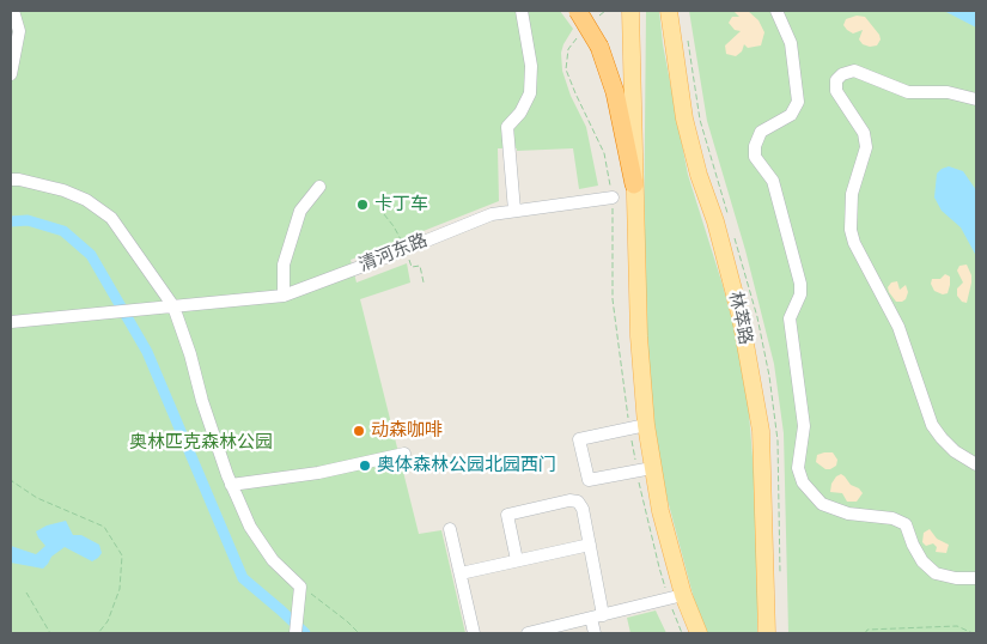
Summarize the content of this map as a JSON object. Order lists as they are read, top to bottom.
{
  "streets": {
    "main road": ["林萃路"],
    "lane": ["清河东路"]
  },
  "parks": ["奥林匹克森林公园"],
  "places": ["卡丁车", "动森咖啡", "奥体森林公园北园西门"]
}
